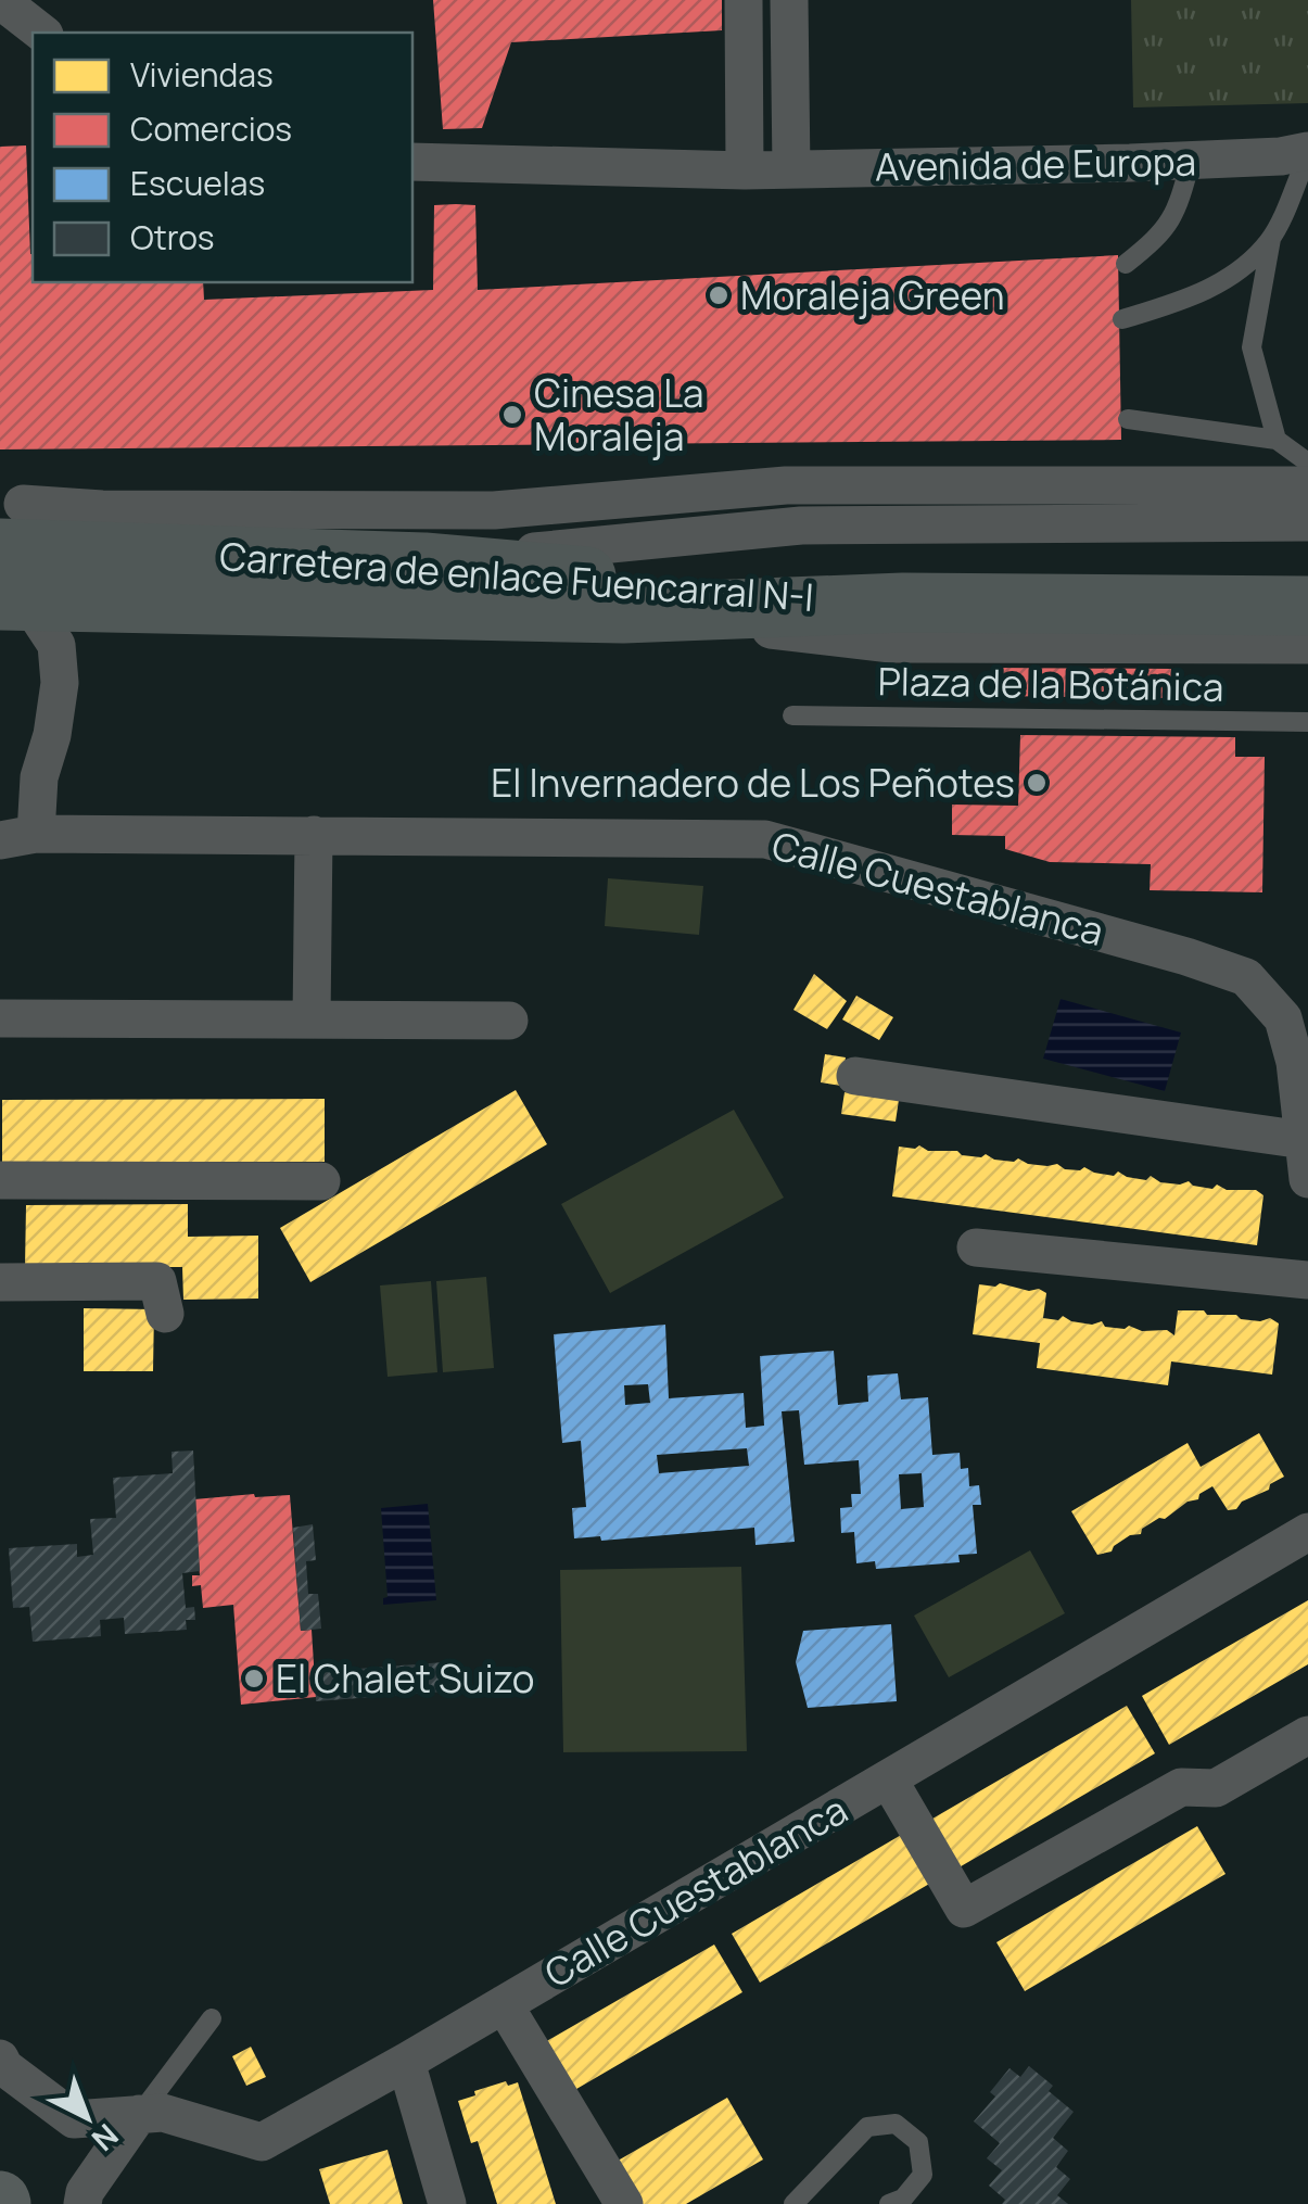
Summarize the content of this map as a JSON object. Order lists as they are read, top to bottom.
{
  "streets": {
    "main road": ["Carretera de enlace Fuencarral N-I"],
    "street": ["Avenida de Europa", "Calle Cuestablanca"],
    "lane": ["Plaza de la Botánica"]
  },
  "places": [
    "Moraleja Green",
    "Cinesa La Moraleja",
    "El Invernadero de Los Peñotes",
    "El Chalet Suizo"
  ],
  "legend": [
    "Viviendas",
    "Comercios",
    "Escuelas",
    "Otros"
  ],
  "north": "bottom right"
}
